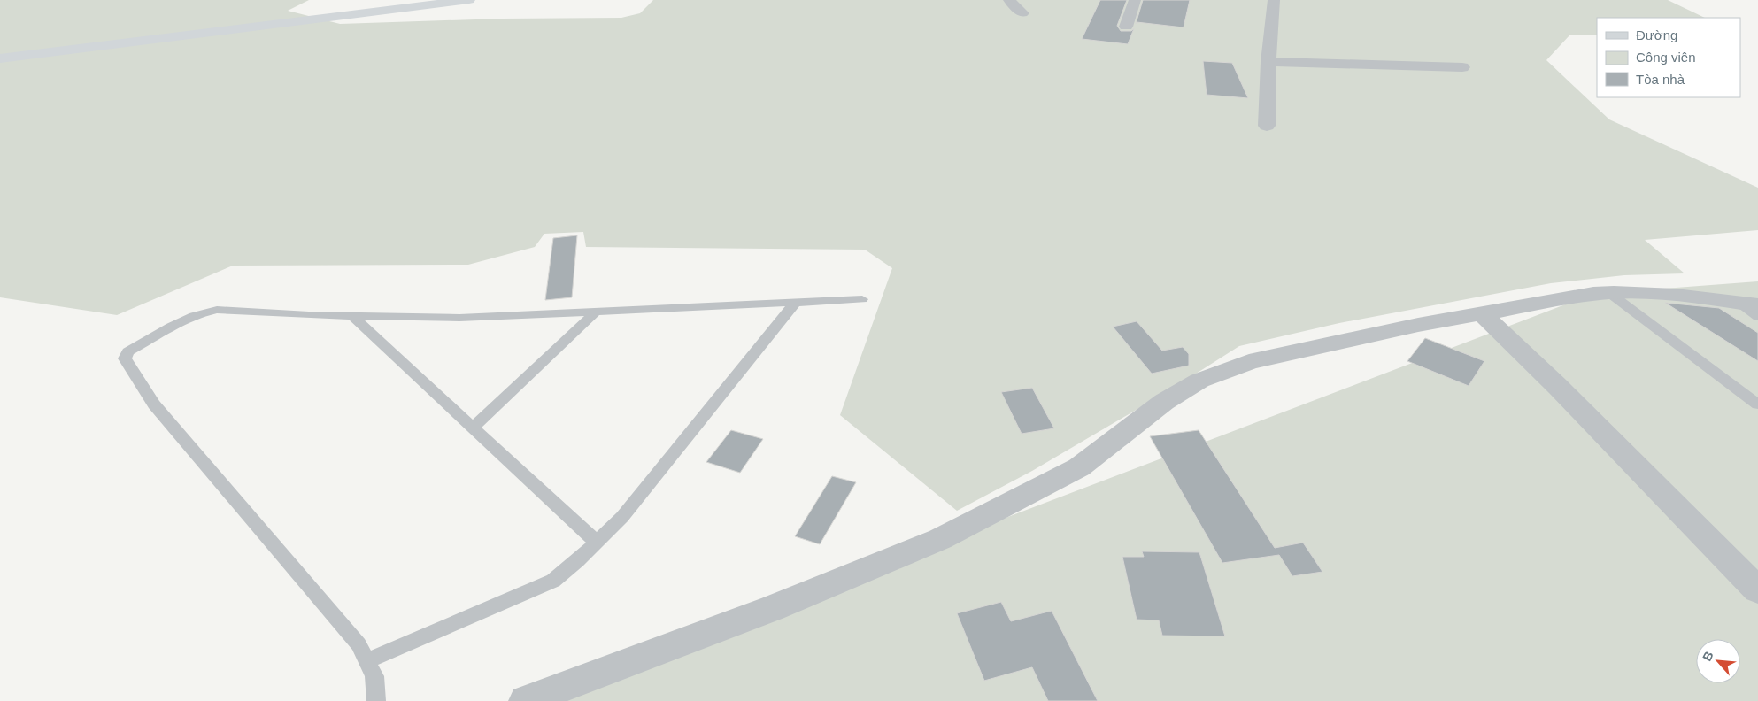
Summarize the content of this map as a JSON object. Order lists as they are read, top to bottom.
{
  "legend": ["Đường", "Công viên", "Tòa nhà"],
  "north": "top left"
}
